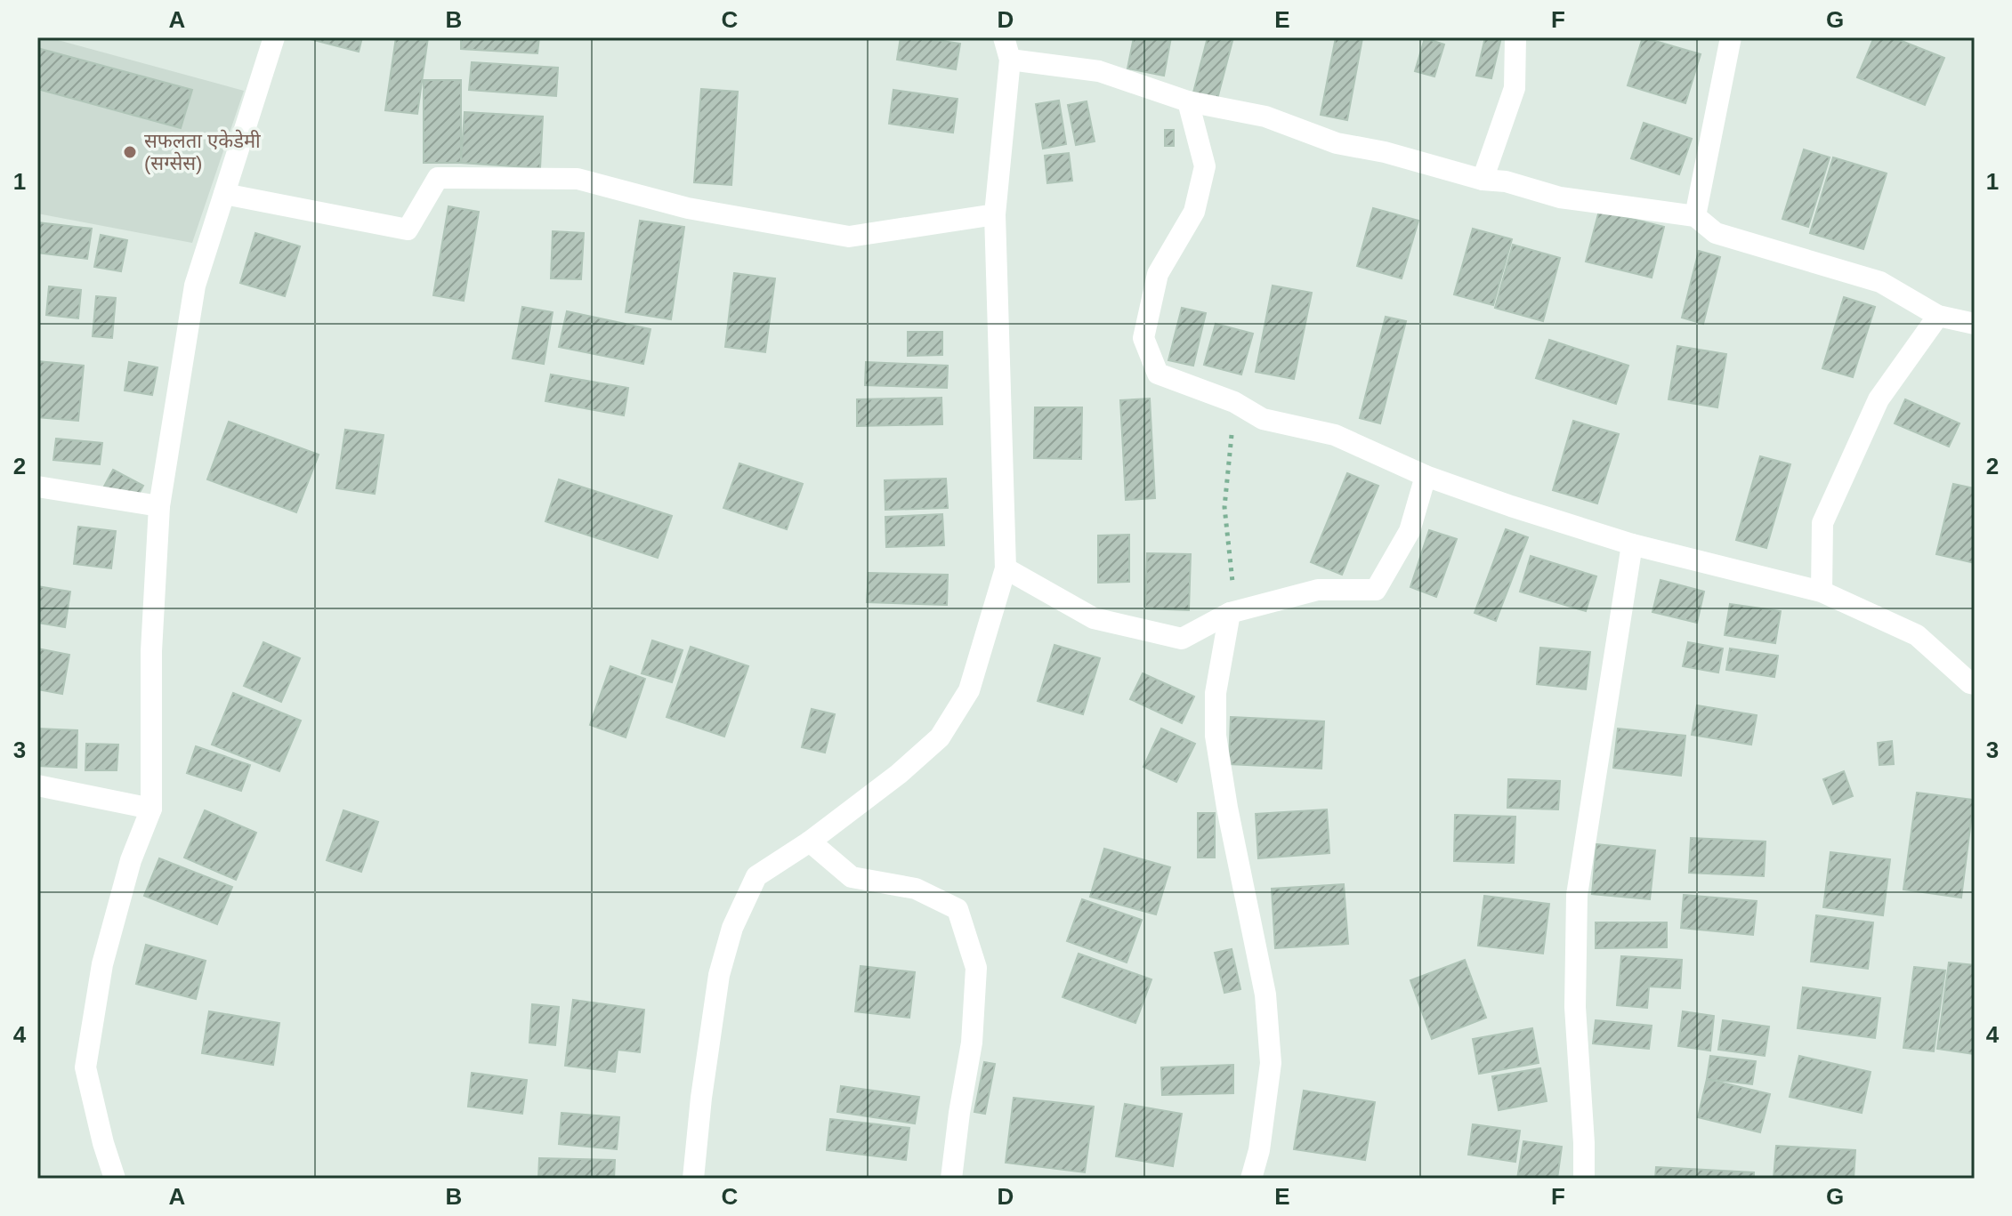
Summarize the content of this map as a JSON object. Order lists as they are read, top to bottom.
{
  "places": ["सफलता एकेडेमी (सग्सेस)"],
  "grid": {
    "columns": [
      "A",
      "B",
      "C",
      "D",
      "E",
      "F",
      "G"
    ],
    "rows": [
      "1",
      "2",
      "3",
      "4"
    ]
  }
}
